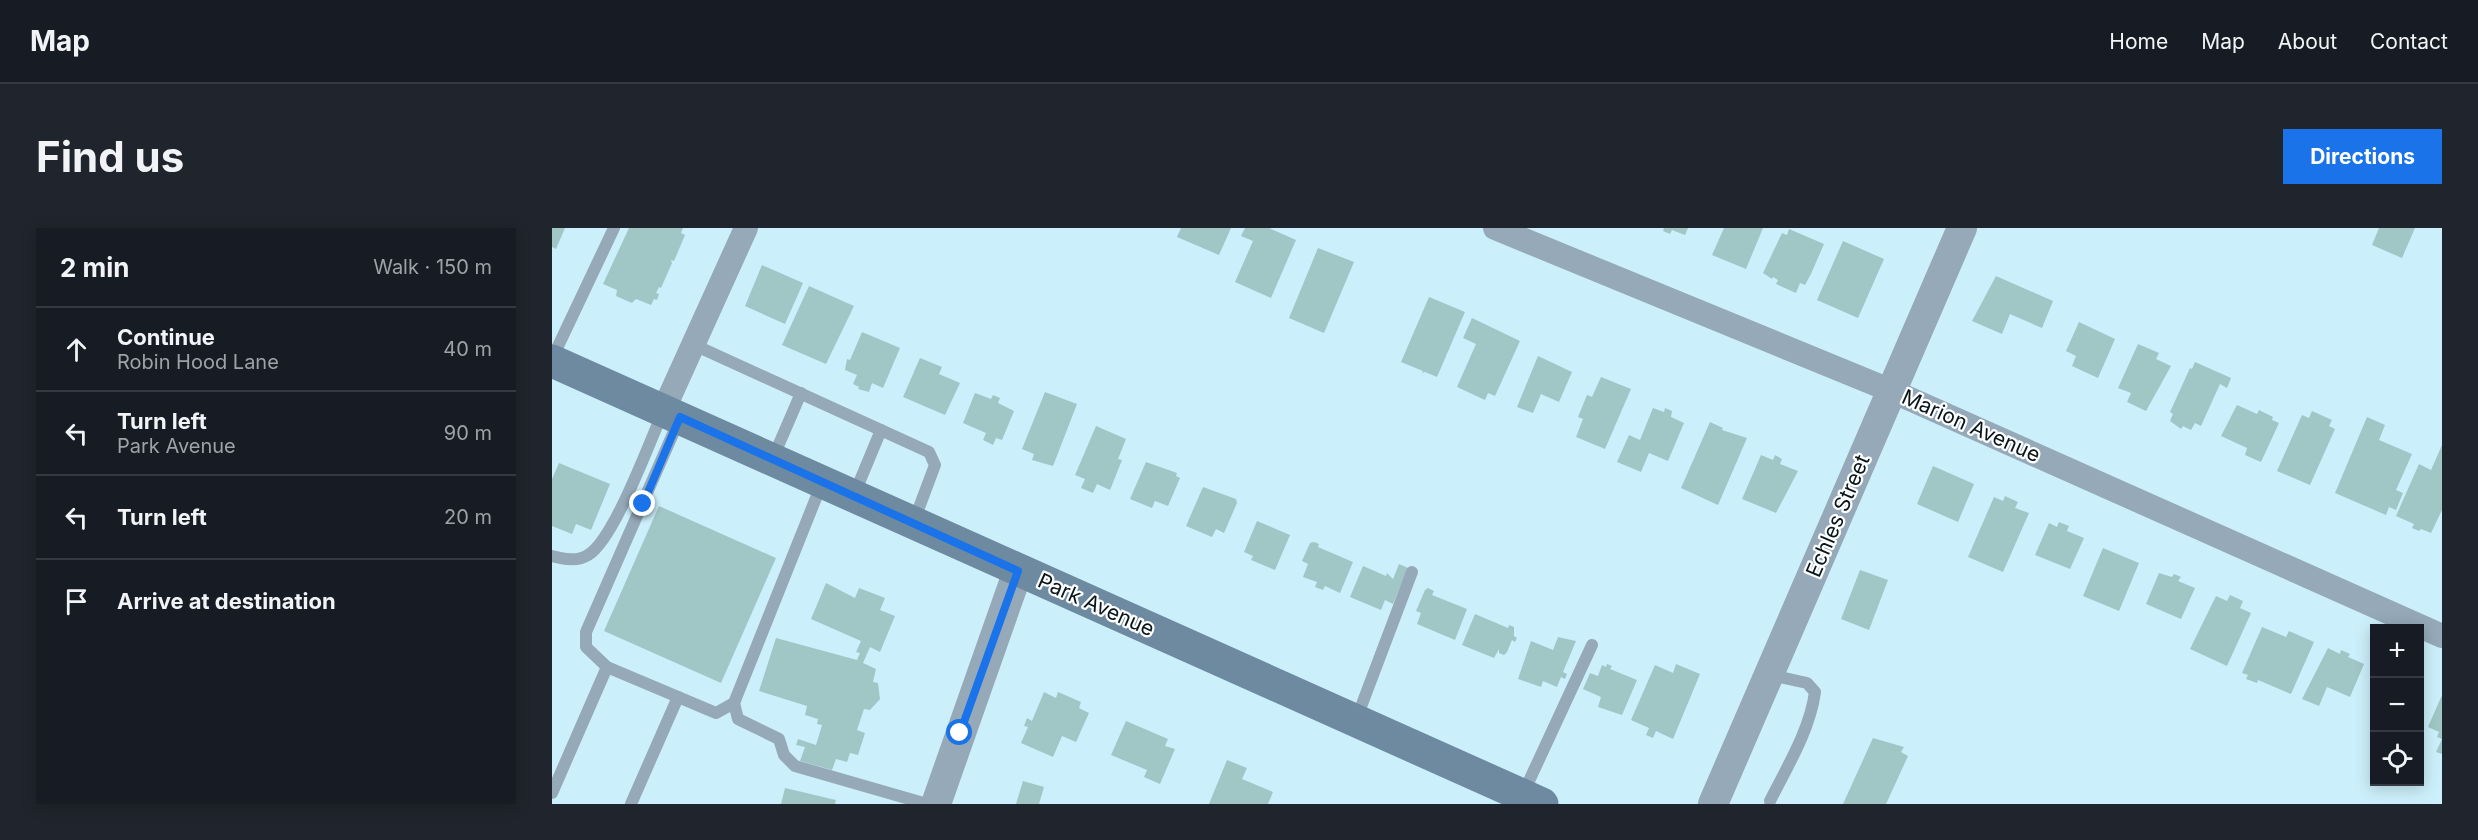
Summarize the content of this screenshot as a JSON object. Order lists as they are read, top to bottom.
{
  "streets": {
    "main road": ["Park Avenue"],
    "street": ["Marion Avenue", "Echles Street"]
  },
  "crossings": [
    ["Marion Avenue", "Echles Street"]
  ],
  "page": {
    "header": "Map",
    "nav": [
      "Home",
      "Map",
      "About",
      "Contact"
    ],
    "buttons": "Directions",
    "title": "Find us",
    "heading": ["2 min", "Walk · 150 m"],
    "list": [
      ["Continue", "Robin Hood Lane", "40 m"],
      ["Turn left", "Park Avenue", "90 m"],
      ["Turn left", "20 m"],
      "Arrive at destination"
    ],
    "map_buttons": ["+", "−"]
  }
}
